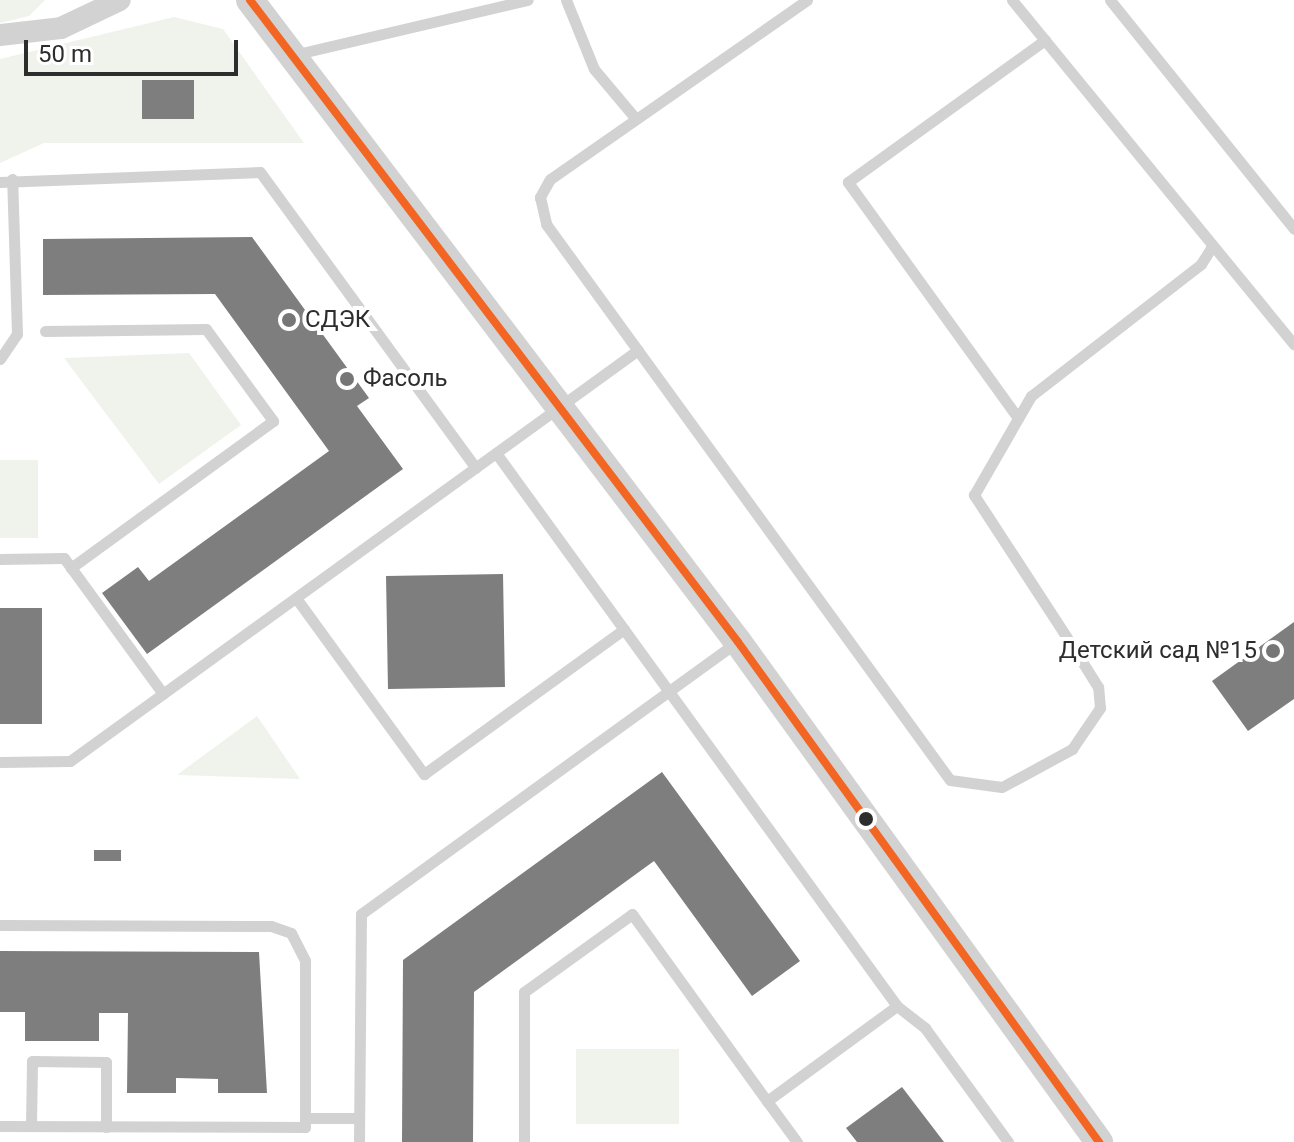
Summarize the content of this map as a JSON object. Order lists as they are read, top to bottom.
{
  "places": ["СДЭК", "Фасоль", "Детский сад №15"],
  "scale_bar": "50 m"
}
